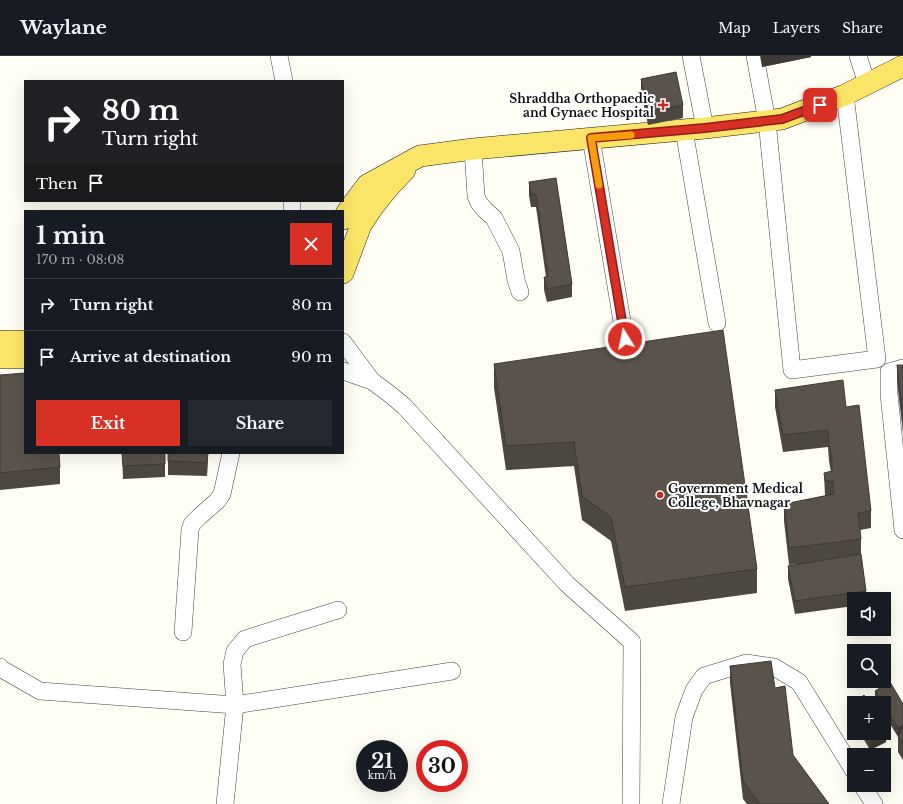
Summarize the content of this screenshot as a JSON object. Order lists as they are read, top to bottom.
{
  "places": {
    "health": ["Shraddha Orthopaedic and Gynaec Hospital"],
    "other": ["Government Medical College, Bhavnagar"]
  },
  "page": {
    "header": "Waylane",
    "nav": ["Map", "Layers", "Share"],
    "turn": ["80 m", "Turn right"],
    "then": "Then",
    "heading": ["1 min", "170 m · 08:08"],
    "list": [
      {
        "name": "Turn right",
        "value": "80 m"
      },
      {
        "name": "Arrive at destination",
        "value": "90 m"
      }
    ],
    "buttons": ["Exit", "Share"],
    "map_buttons": ["+", "−"],
    "speed": "21 km/h",
    "limit": "30"
  }
}
